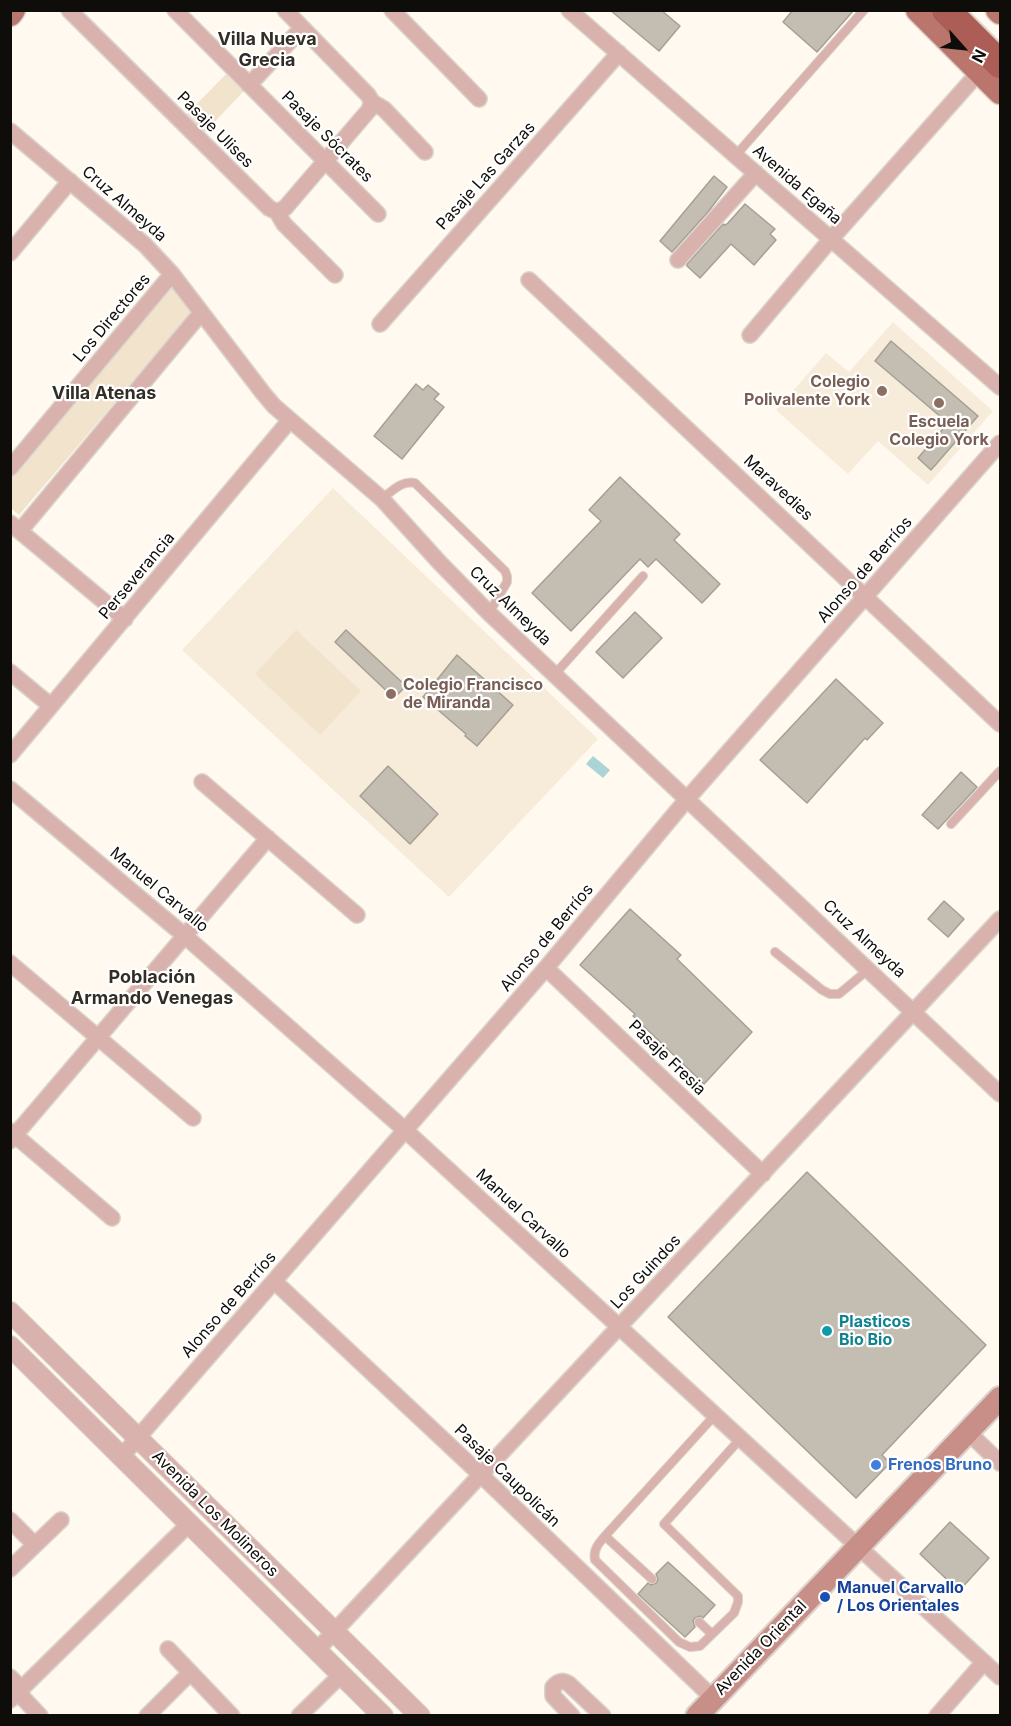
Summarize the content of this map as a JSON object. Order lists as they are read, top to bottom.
{
  "streets": {
    "main road": ["Avenida Oriental"],
    "street": [
      "Pasaje Ulises",
      "Pasaje Sócrates",
      "Pasaje Las Garzas",
      "Avenida Egaña",
      "Cruz Almeyda",
      "Los Directores",
      "Maravedies",
      "Alonso de Berríos",
      "Perseverancia",
      "Manuel Carvallo",
      "Pasaje Fresia",
      "Los Guindos",
      "Pasaje Caupolicán",
      "Avenida Los Molineros"
    ]
  },
  "crossings": [
    ["Pasaje Las Garzas", "Avenida Egaña"],
    ["Cruz Almeyda", "Los Directores"],
    ["Cruz Almeyda", "Alonso de Berríos"],
    ["Cruz Almeyda", "Perseverancia"],
    ["Cruz Almeyda", "Los Guindos"],
    ["Maravedies", "Alonso de Berríos"],
    ["Alonso de Berríos", "Manuel Carvallo"],
    ["Alonso de Berríos", "Pasaje Fresia"],
    ["Alonso de Berríos", "Pasaje Caupolicán"],
    ["Alonso de Berríos", "Avenida Los Molineros"],
    ["Manuel Carvallo", "Los Guindos"],
    ["Manuel Carvallo", "Avenida Oriental"],
    ["Pasaje Fresia", "Los Guindos"],
    ["Los Guindos", "Pasaje Caupolicán"],
    ["Los Guindos", "Avenida Los Molineros"],
    ["Pasaje Caupolicán", "Avenida Oriental"]
  ],
  "districts": ["Villa Nueva Grecia", "Villa Atenas", "Población Armando Venegas"],
  "places": [
    "Colegio Polivalente York",
    "Escuela Colegio York",
    "Colegio Francisco de Miranda",
    "Plasticos Bio Bio",
    "Frenos Bruno",
    "Manuel Carvallo / Los Orientales"
  ],
  "north": "bottom right"
}
